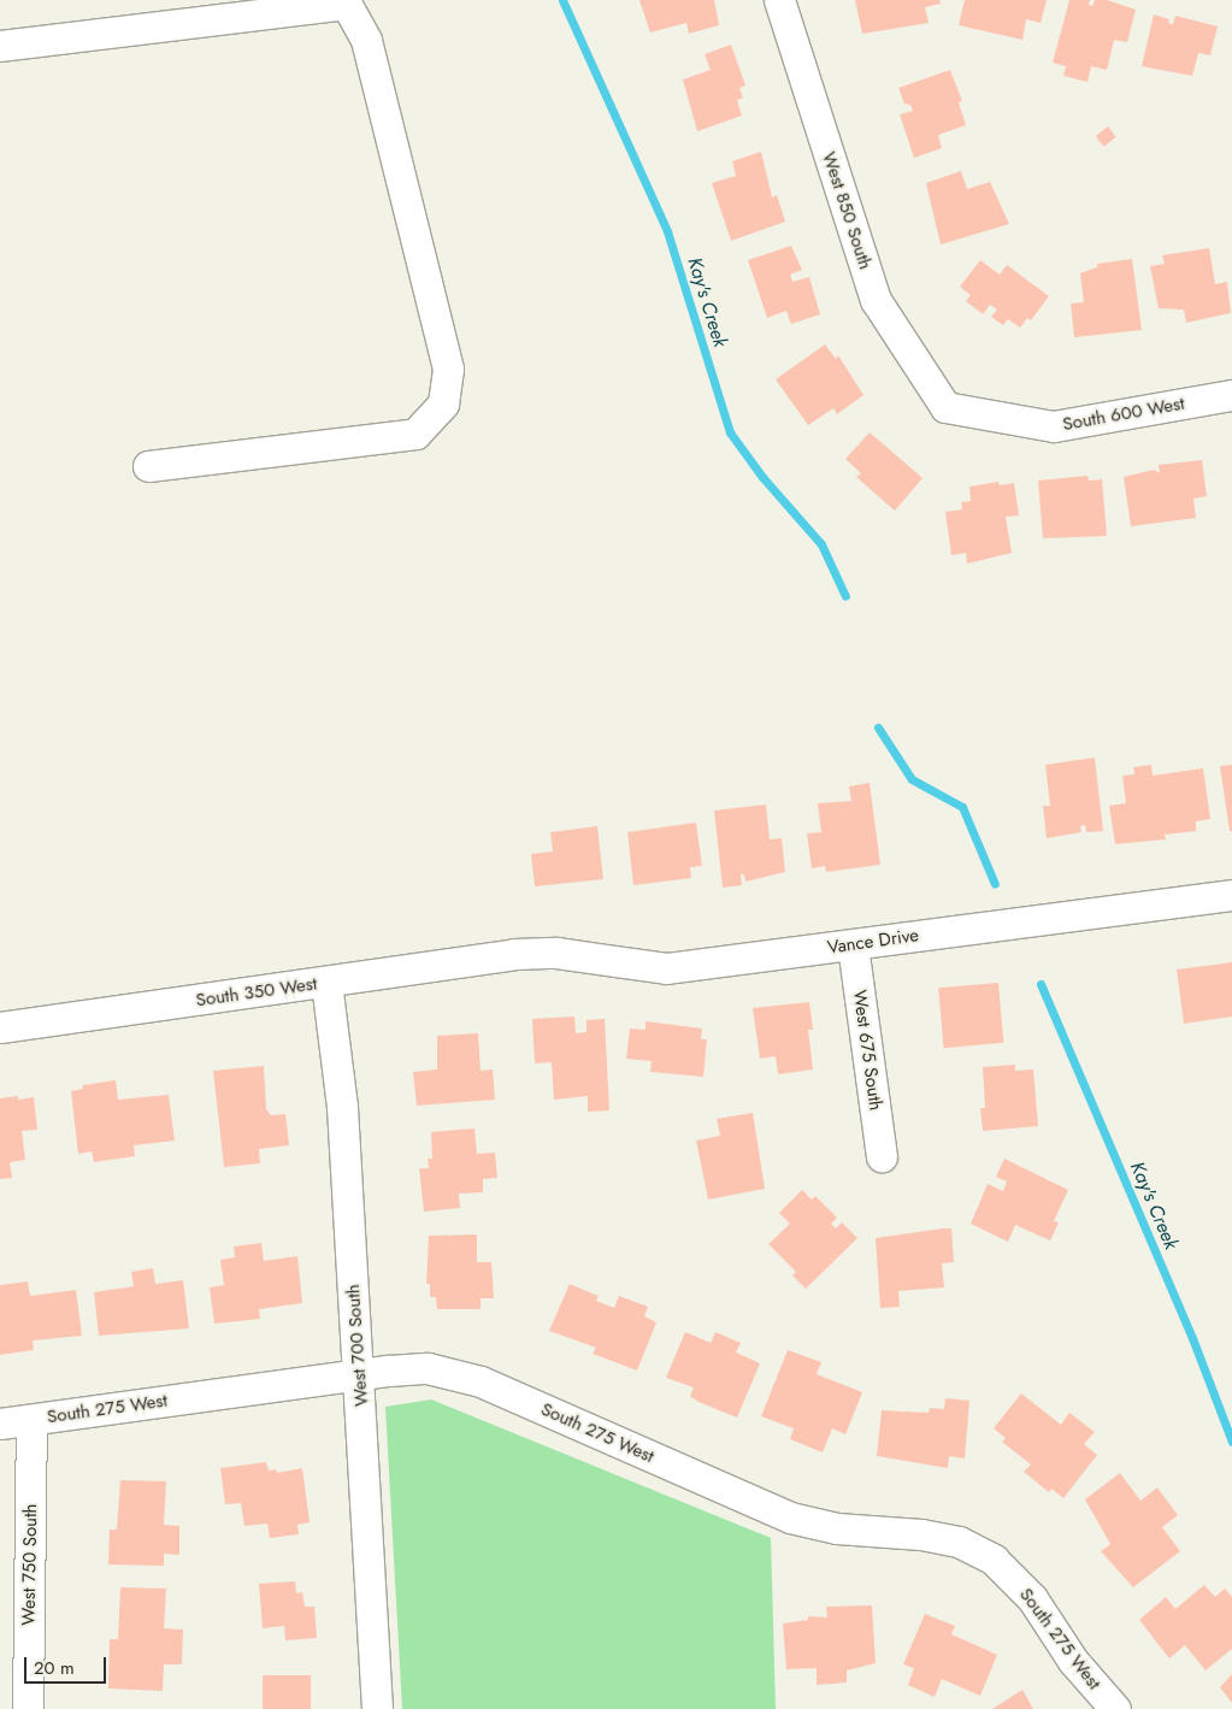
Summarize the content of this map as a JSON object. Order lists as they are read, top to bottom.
{
  "streets": {
    "street": [
      "West 850 South",
      "South 600 West",
      "Vance Drive",
      "South 350 West",
      "West 675 South",
      "West 700 South",
      "South 275 West",
      "West 750 South"
    ]
  },
  "crossings": [
    ["West 850 South", "South 600 West"],
    ["Vance Drive", "South 350 West"],
    ["Vance Drive", "West 675 South"],
    ["South 350 West", "West 700 South"],
    ["West 700 South", "South 275 West"],
    ["South 275 West", "West 750 South"]
  ],
  "water": ["Kay's Creek"],
  "scale_bar": "20 m"
}
